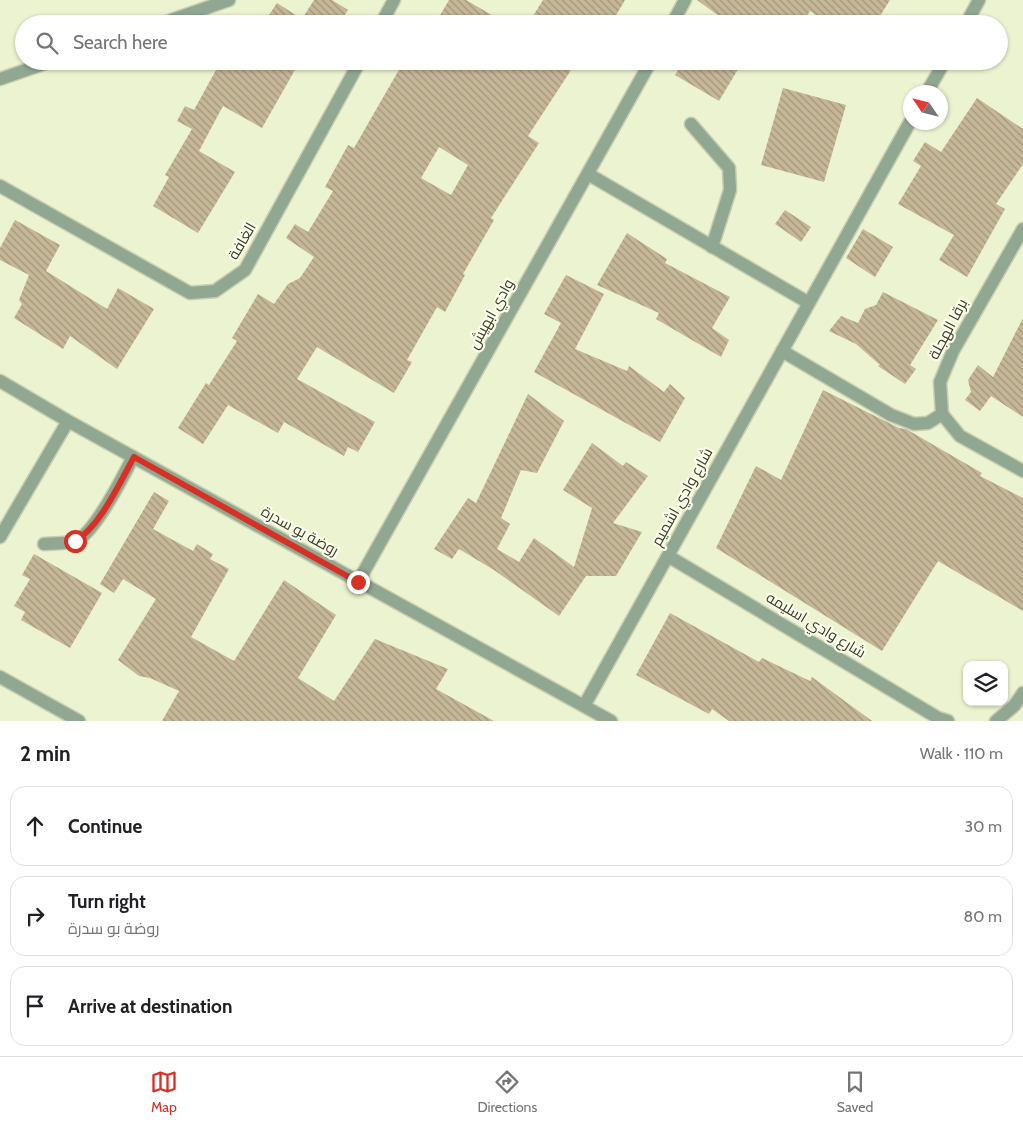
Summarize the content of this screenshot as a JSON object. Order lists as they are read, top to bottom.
{
  "streets": {
    "street": [
      "الغافة",
      "وادي ابهيش",
      "برقا الهجلة",
      "شارع وادي اشميم",
      "روضة بو سدرة",
      "شارع وادي اسليمه"
    ]
  },
  "crossings": [
    ["وادي ابهيش", "روضة بو سدرة"],
    ["شارع وادي اشميم", "روضة بو سدرة"],
    ["شارع وادي اشميم", "شارع وادي اسليمه"]
  ],
  "north": "top left",
  "page": {
    "search": "Search here",
    "heading": ["2 min", "Walk · 110 m"],
    "list": [
      ["Continue", "30 m"],
      ["Turn right", "روضة بو سدرة", "80 m"],
      "Arrive at destination"
    ],
    "nav": ["Map", "Directions", "Saved"]
  }
}
